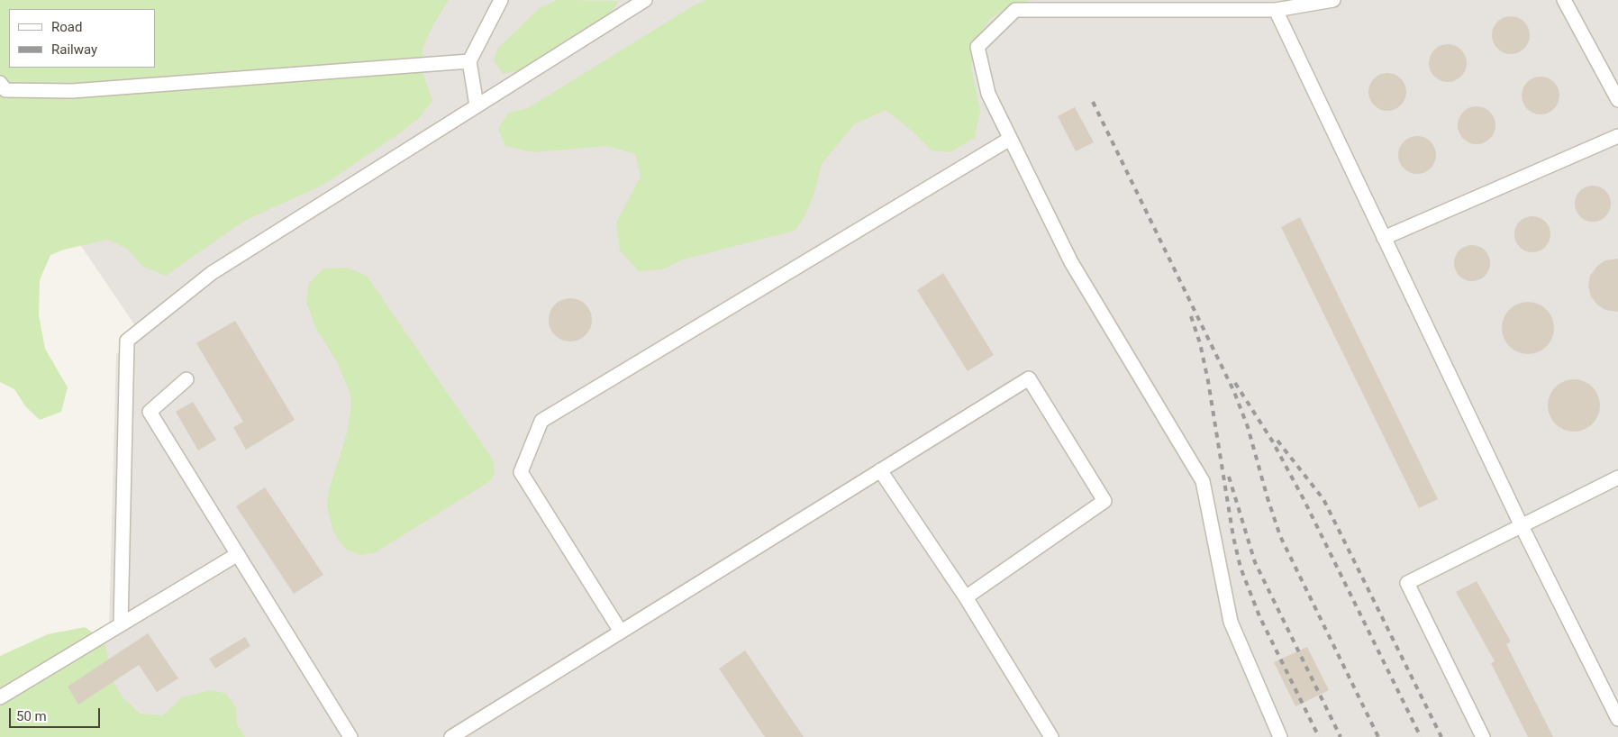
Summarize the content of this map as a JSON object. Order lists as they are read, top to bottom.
{
  "legend": ["Road", "Railway"],
  "scale_bar": "50 m"
}
